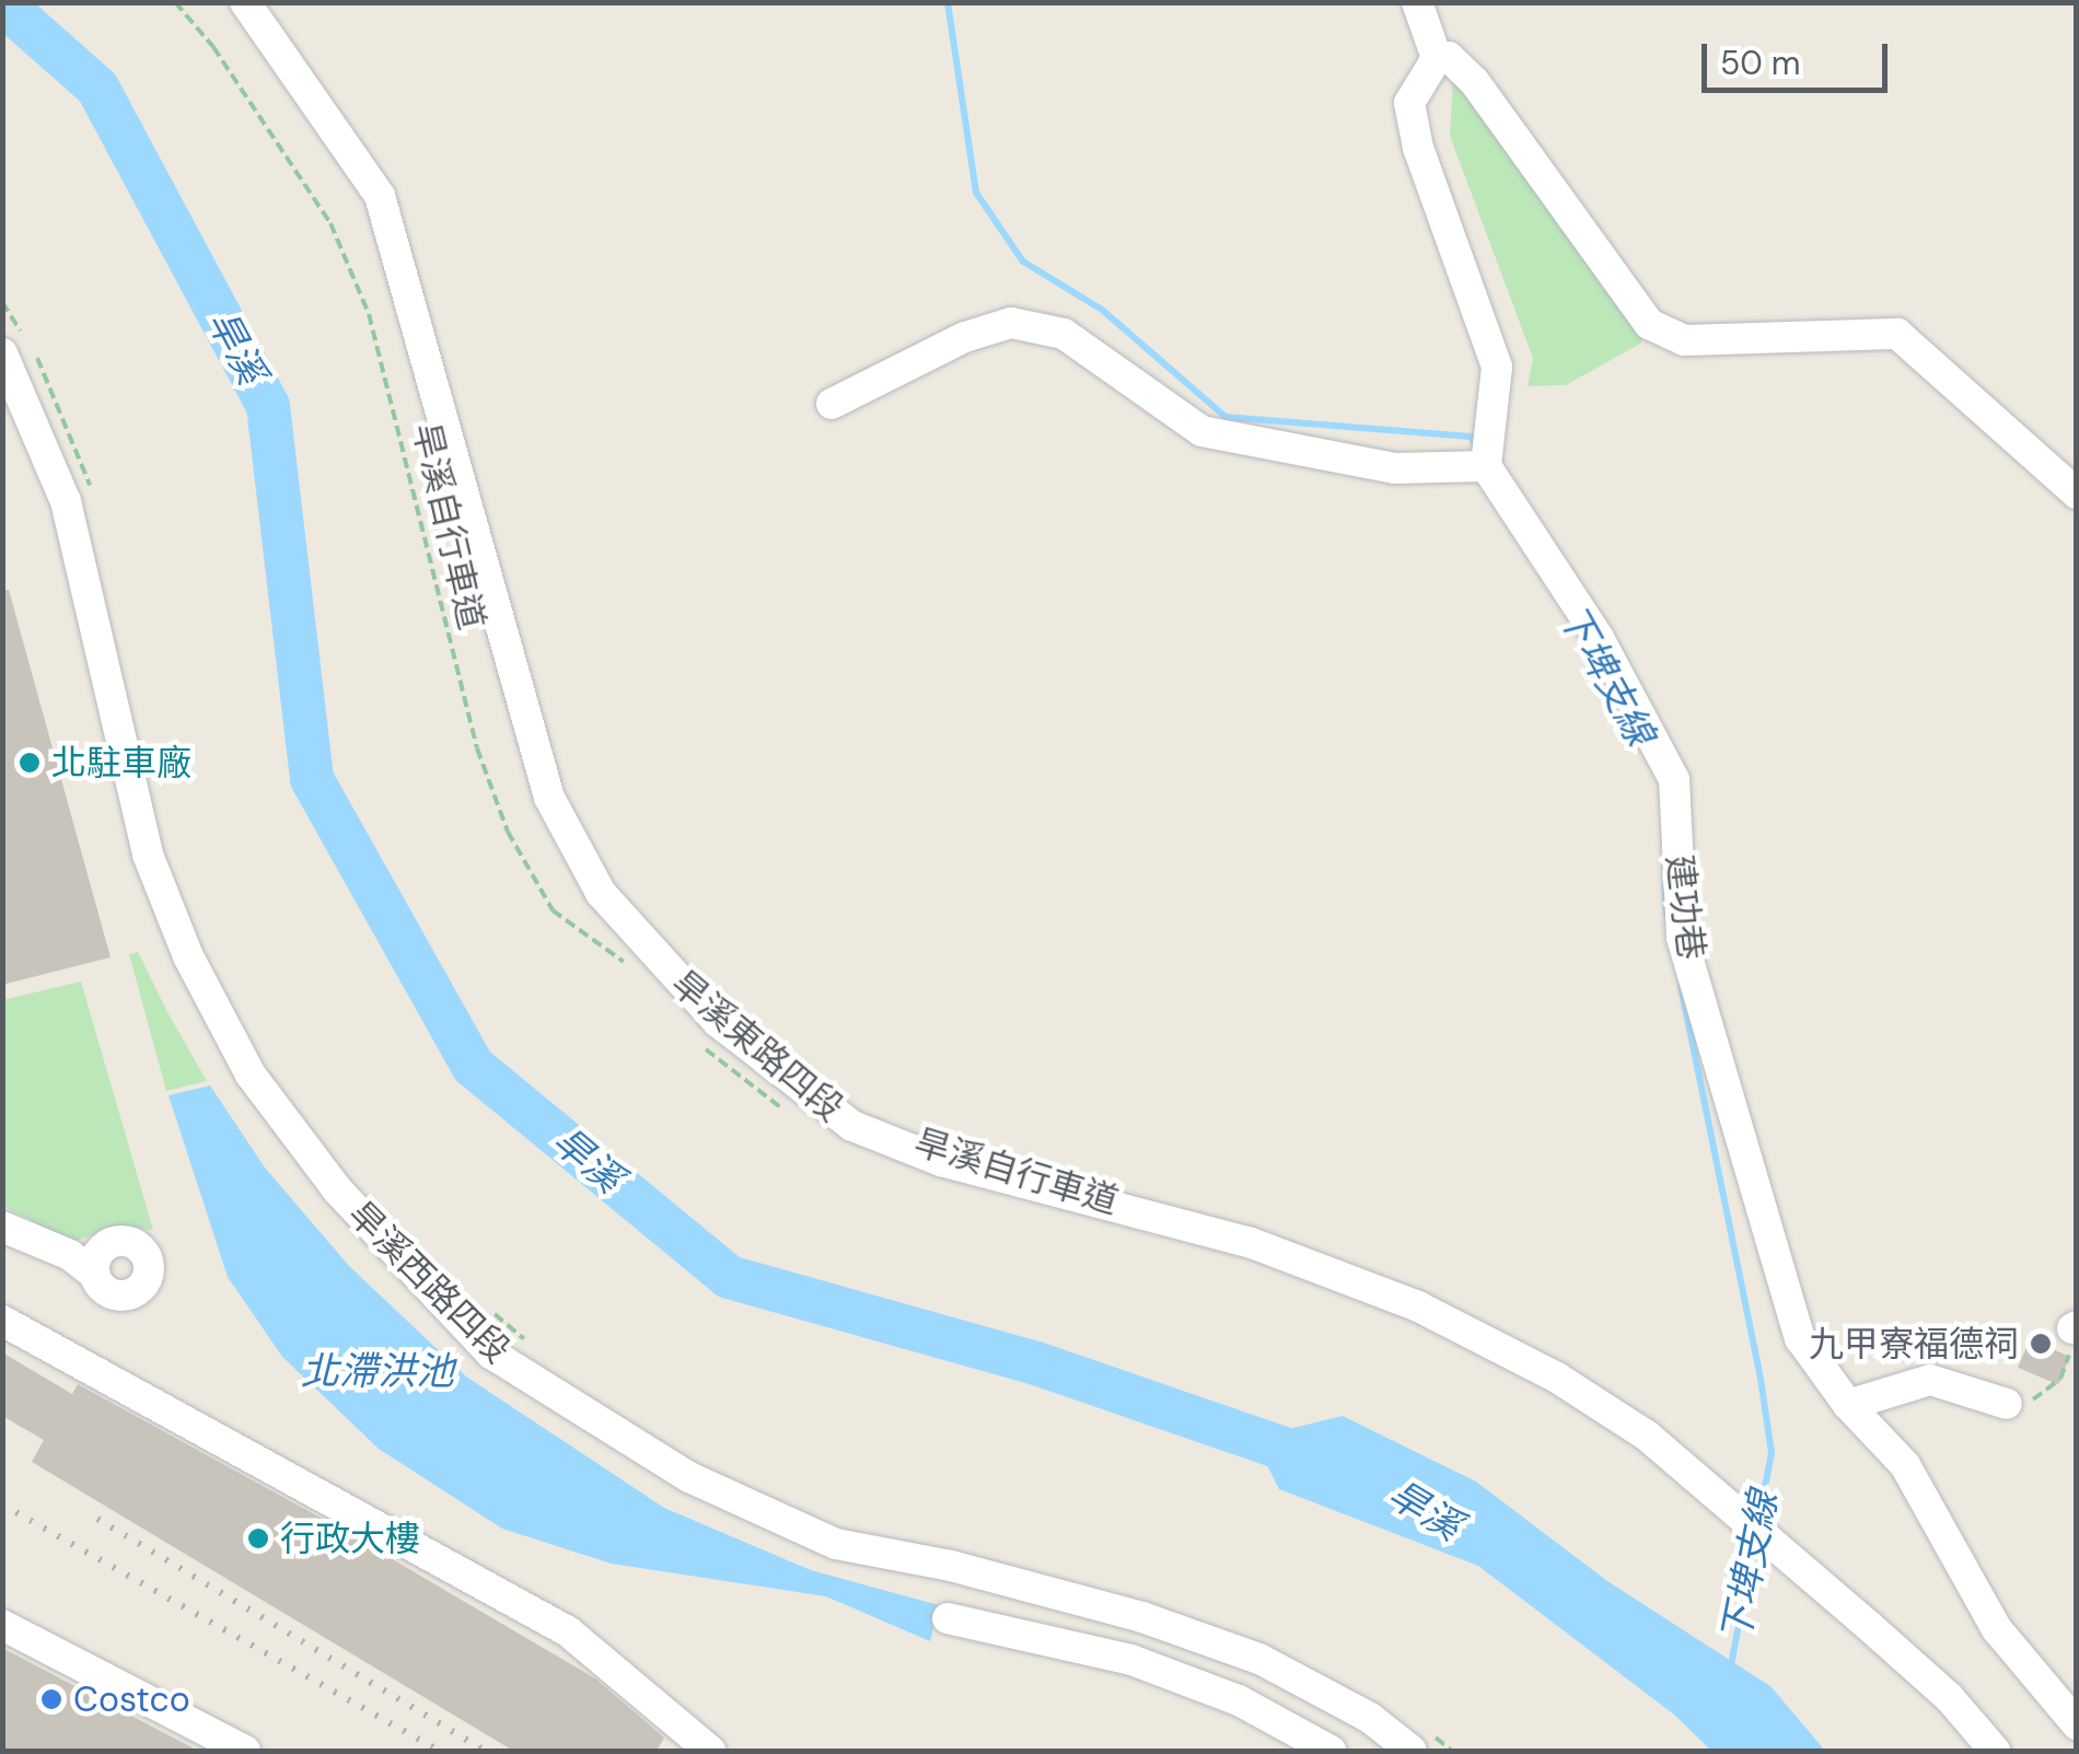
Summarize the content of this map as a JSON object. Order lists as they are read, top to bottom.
{
  "streets": {
    "street": ["建功巷", "旱溪東路四段", "旱溪西路四段"],
    "path": ["旱溪自行車道"]
  },
  "water": ["旱溪", "下埤支線", "北滯洪池"],
  "places": [
    "北駐車廠",
    "九甲寮福德祠",
    "行政大樓",
    "Costco"
  ],
  "scale_bar": "50 m"
}
